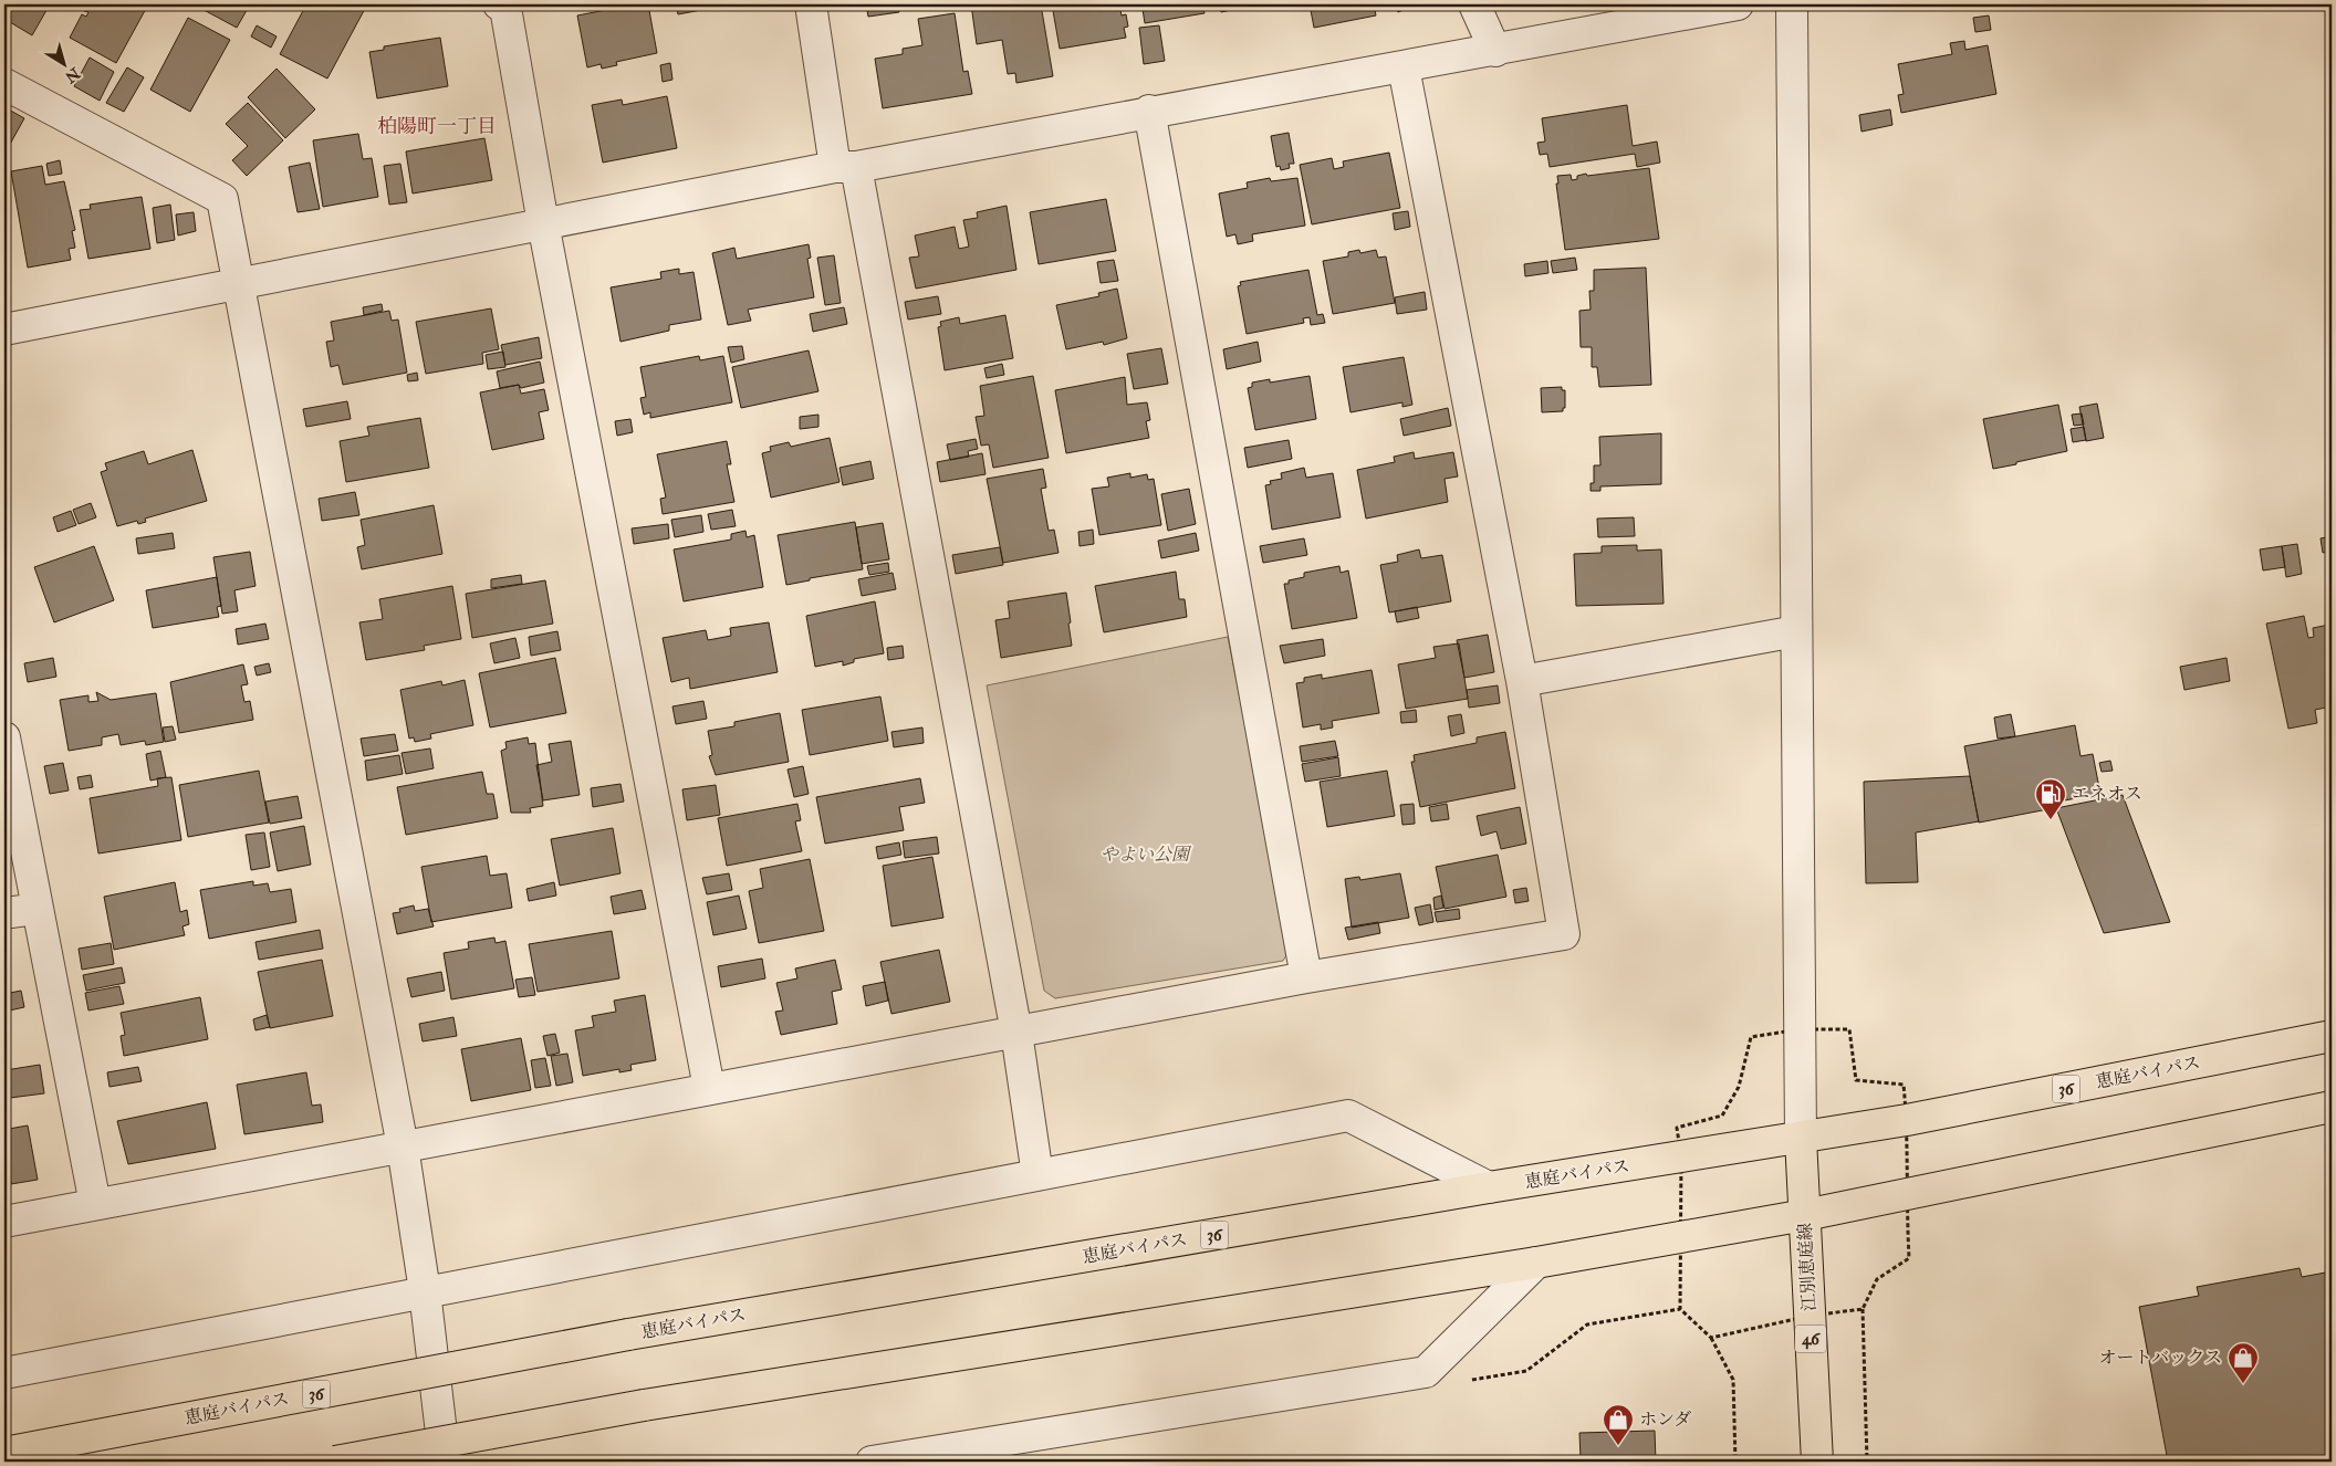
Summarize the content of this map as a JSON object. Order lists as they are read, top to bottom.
{
  "streets": {
    "main road": [
      "恵庭バイパス",
      "36",
      "江別恵庭線",
      "46"
    ]
  },
  "crossings": [
    ["恵庭バイパス", "江別恵庭線"]
  ],
  "districts": ["柏陽町一丁目"],
  "parks": ["やよい公園"],
  "places": {
    "fuel station": ["エネオス"],
    "shop": ["オートバックス", "ホンダ"]
  },
  "north": "bottom right"
}
